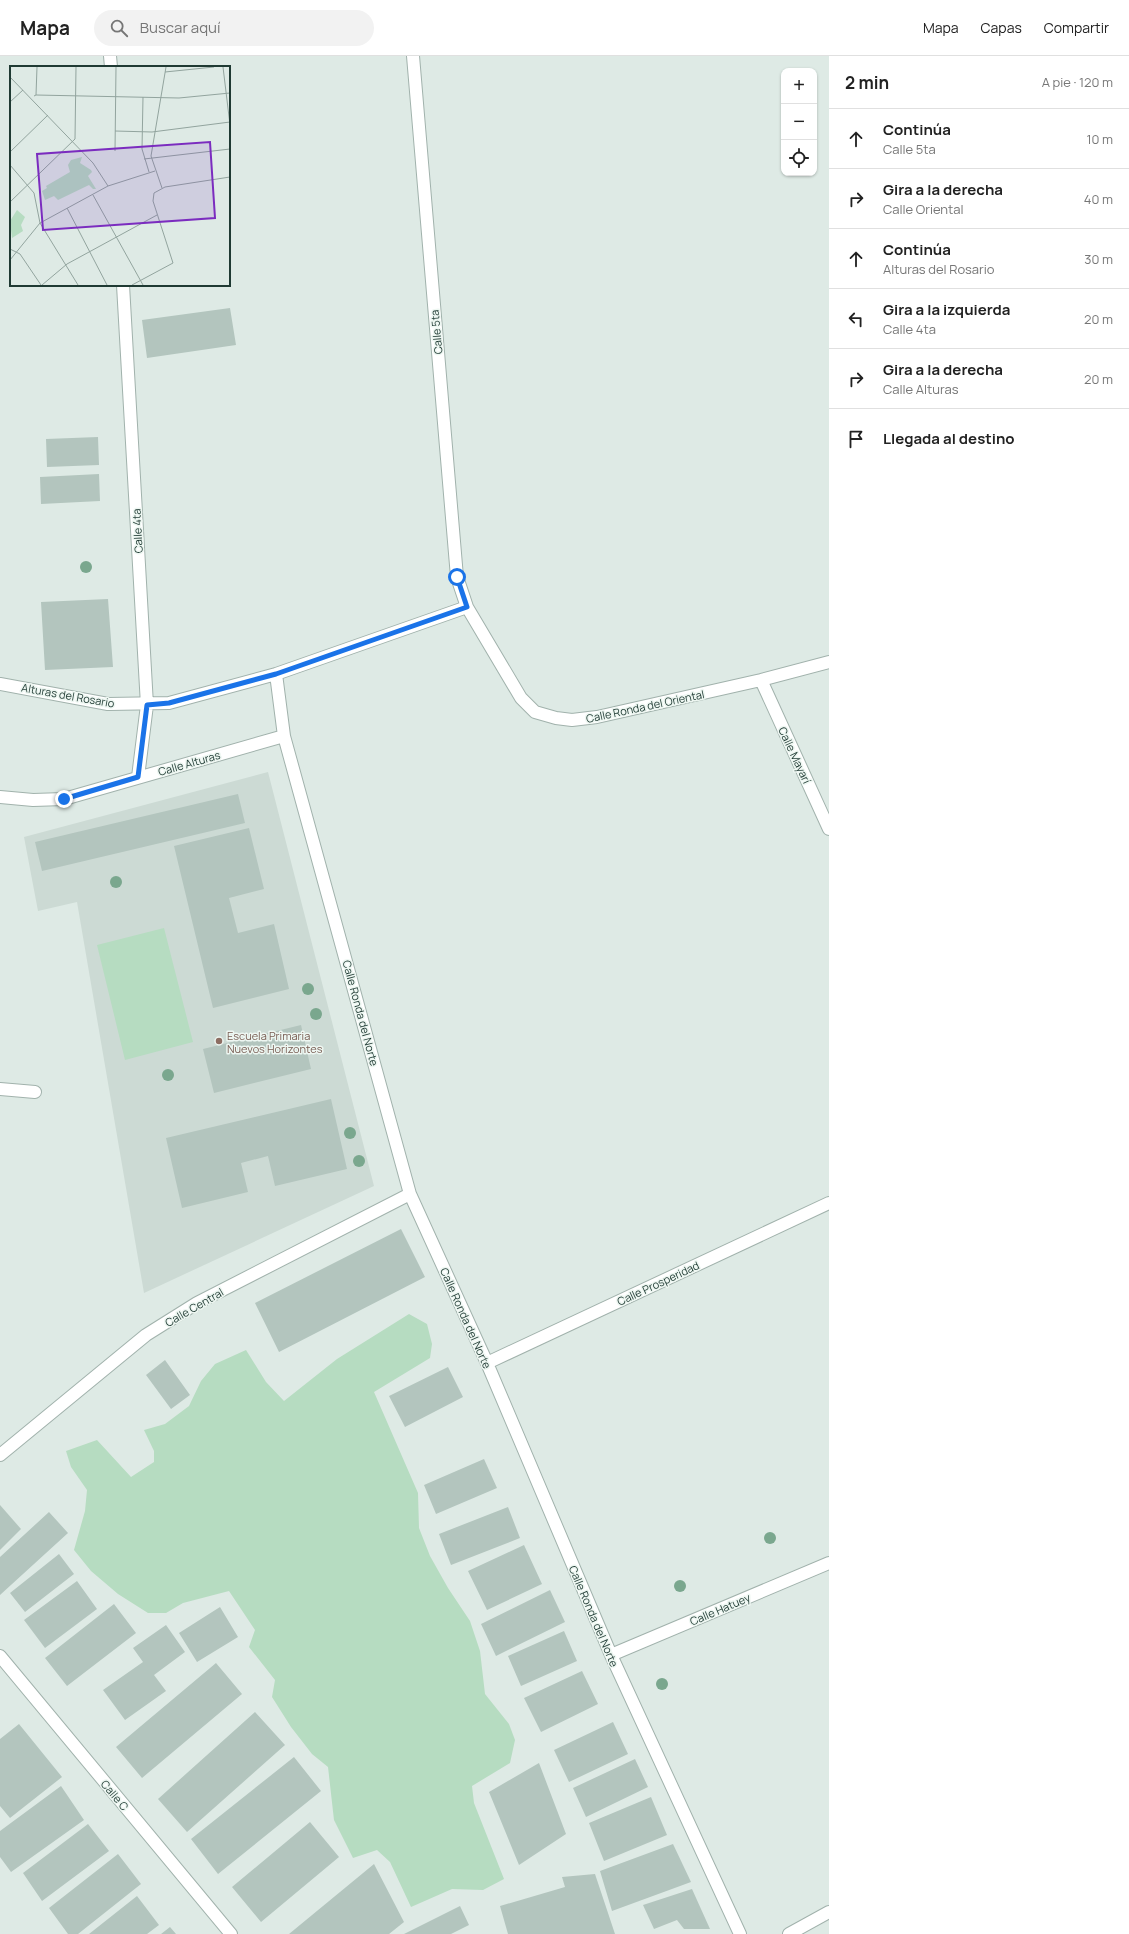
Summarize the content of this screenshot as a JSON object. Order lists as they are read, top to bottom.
{
  "streets": {
    "street": [
      "Calle 5ta",
      "Calle 4ta",
      "Alturas del Rosario",
      "Calle Ronda del Oriental",
      "Calle Mayarí",
      "Calle Alturas",
      "Calle Ronda del Norte",
      "Calle Prosperidad",
      "Calle Central",
      "Calle Hatuey",
      "Calle C"
    ]
  },
  "crossings": [
    ["Calle 5ta", "Alturas del Rosario"],
    ["Calle 5ta", "Calle Ronda del Oriental"],
    ["Calle 4ta", "Alturas del Rosario"],
    ["Calle 4ta", "Calle Alturas"],
    ["Alturas del Rosario", "Calle Ronda del Oriental"],
    ["Alturas del Rosario", "Calle Ronda del Norte"],
    ["Calle Ronda del Oriental", "Calle Mayarí"],
    ["Calle Alturas", "Calle Ronda del Norte"],
    ["Calle Ronda del Norte", "Calle Prosperidad"],
    ["Calle Ronda del Norte", "Calle Central"],
    ["Calle Ronda del Norte", "Calle Hatuey"]
  ],
  "places": ["Escuela Primaria Nuevos Horizontes"],
  "page": {
    "header": "Mapa",
    "search": "Buscar aquí",
    "nav": ["Mapa", "Capas", "Compartir"],
    "heading": ["2 min", "A pie · 120 m"],
    "map_buttons": ["+", "−"],
    "list": [
      ["Continúa", "Calle 5ta", "10 m"],
      ["Gira a la derecha", "Calle Oriental", "40 m"],
      ["Continúa", "Alturas del Rosario", "30 m"],
      ["Gira a la izquierda", "Calle 4ta", "20 m"],
      ["Gira a la derecha", "Calle Alturas", "20 m"],
      "Llegada al destino"
    ]
  }
}
